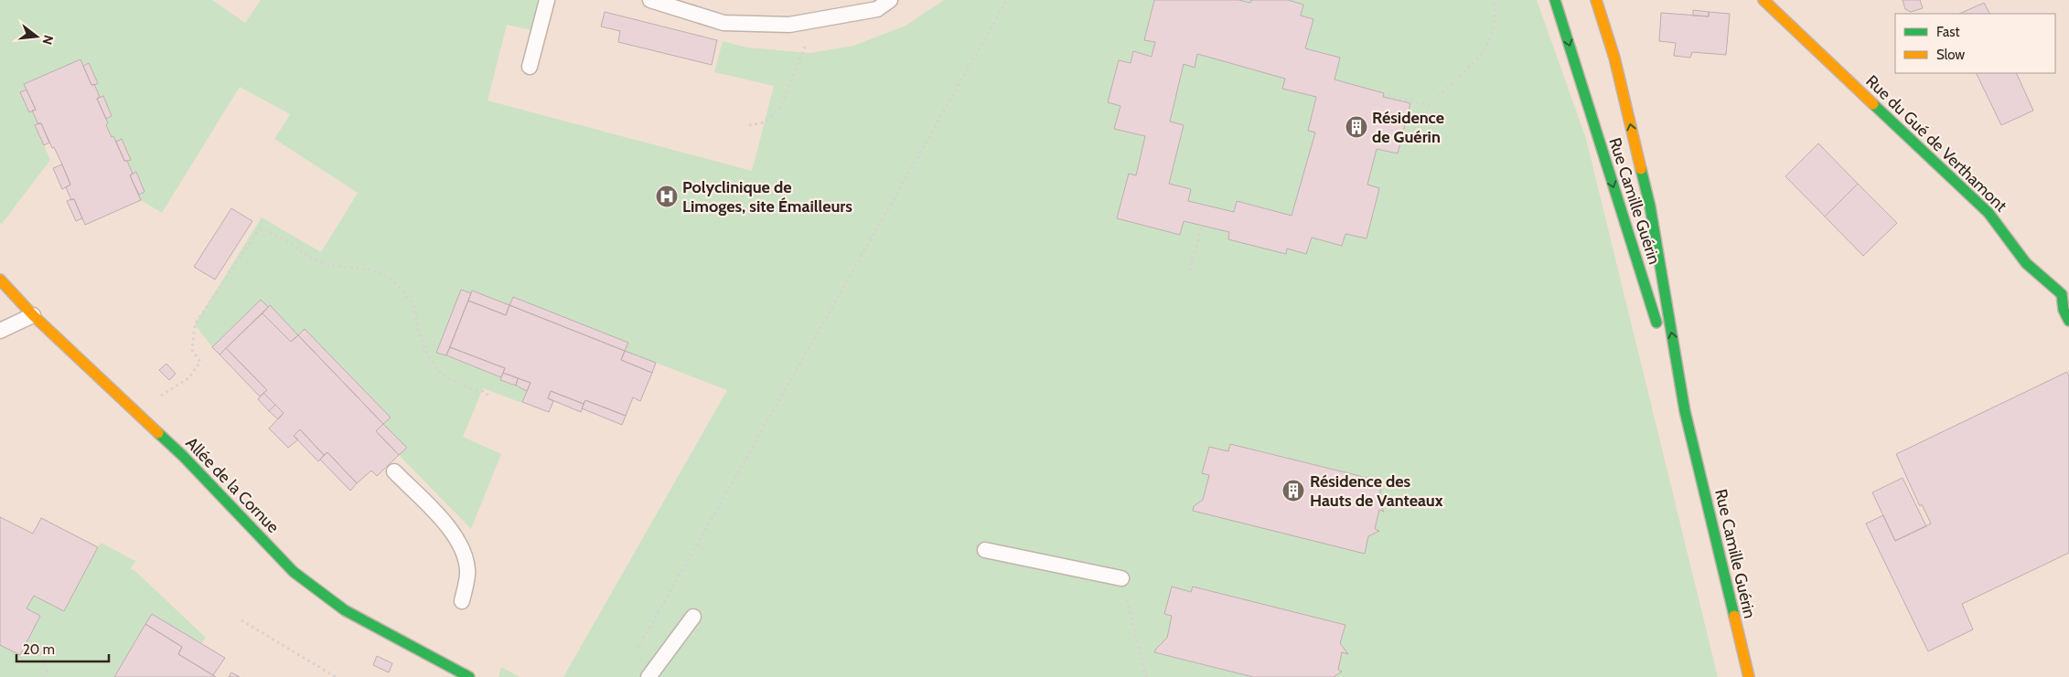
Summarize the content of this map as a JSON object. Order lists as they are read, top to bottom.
{
  "streets": {
    "main road": ["Rue du Gué de Verthamont", "Rue Camille Guérin", "Allée de la Cornue"]
  },
  "places": {
    "building": ["Résidence de Guérin", "Résidence des Hauts de Vanteaux"],
    "hospital": ["Polyclinique de Limoges, site Émailleurs"]
  },
  "legend": ["Fast", "Slow"],
  "scale_bar": "20 m",
  "north": "right"
}
